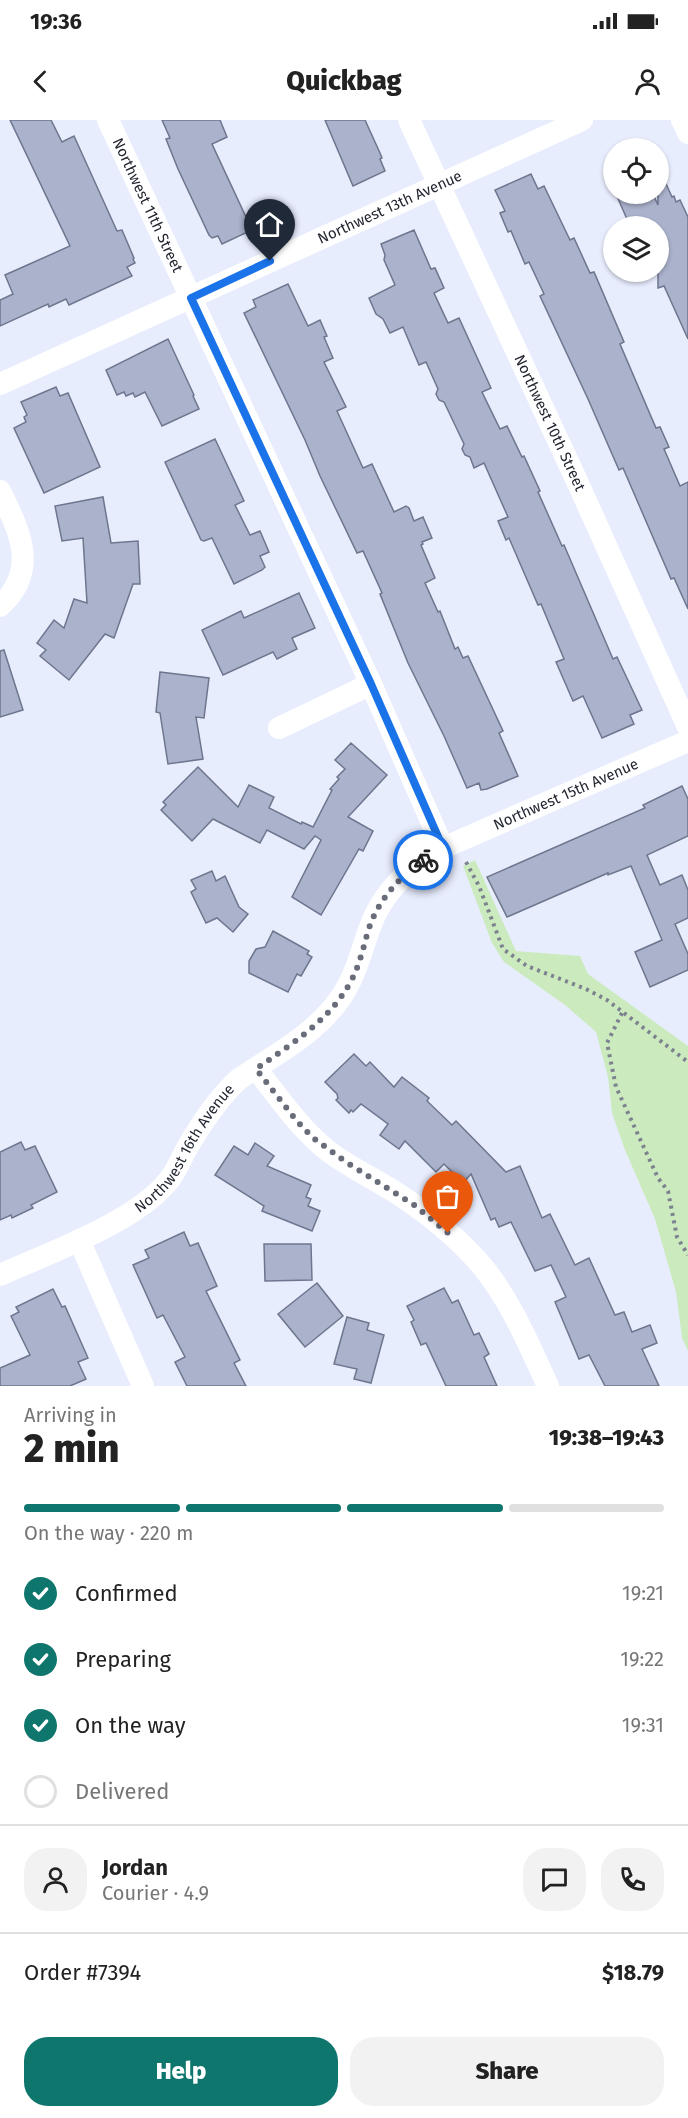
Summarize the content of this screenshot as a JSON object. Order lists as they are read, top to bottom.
{
  "streets": {
    "street": [
      "Northwest 11th Street",
      "Northwest 13th Avenue",
      "Northwest 10th Street",
      "Northwest 15th Avenue",
      "Northwest 16th Avenue"
    ]
  },
  "crossings": [
    ["Northwest 11th Street", "Northwest 13th Avenue"],
    ["Northwest 11th Street", "Northwest 15th Avenue"],
    ["Northwest 11th Street", "Northwest 16th Avenue"],
    ["Northwest 13th Avenue", "Northwest 10th Street"],
    ["Northwest 15th Avenue", "Northwest 16th Avenue"]
  ],
  "page": {
    "status": "19:36",
    "header": "Quickbag",
    "heading": ["2 min", "Arriving in", "19:38–19:43"],
    "panel": [
      "Jordan",
      "Courier · 4.9",
      "Order #7394",
      "$18.79"
    ],
    "bar": "On the way · 220 m",
    "list": [
      ["Confirmed", "19:21"],
      ["Preparing", "19:22"],
      ["On the way", "19:31"],
      "Delivered"
    ],
    "buttons": ["Help", "Share"]
  }
}
